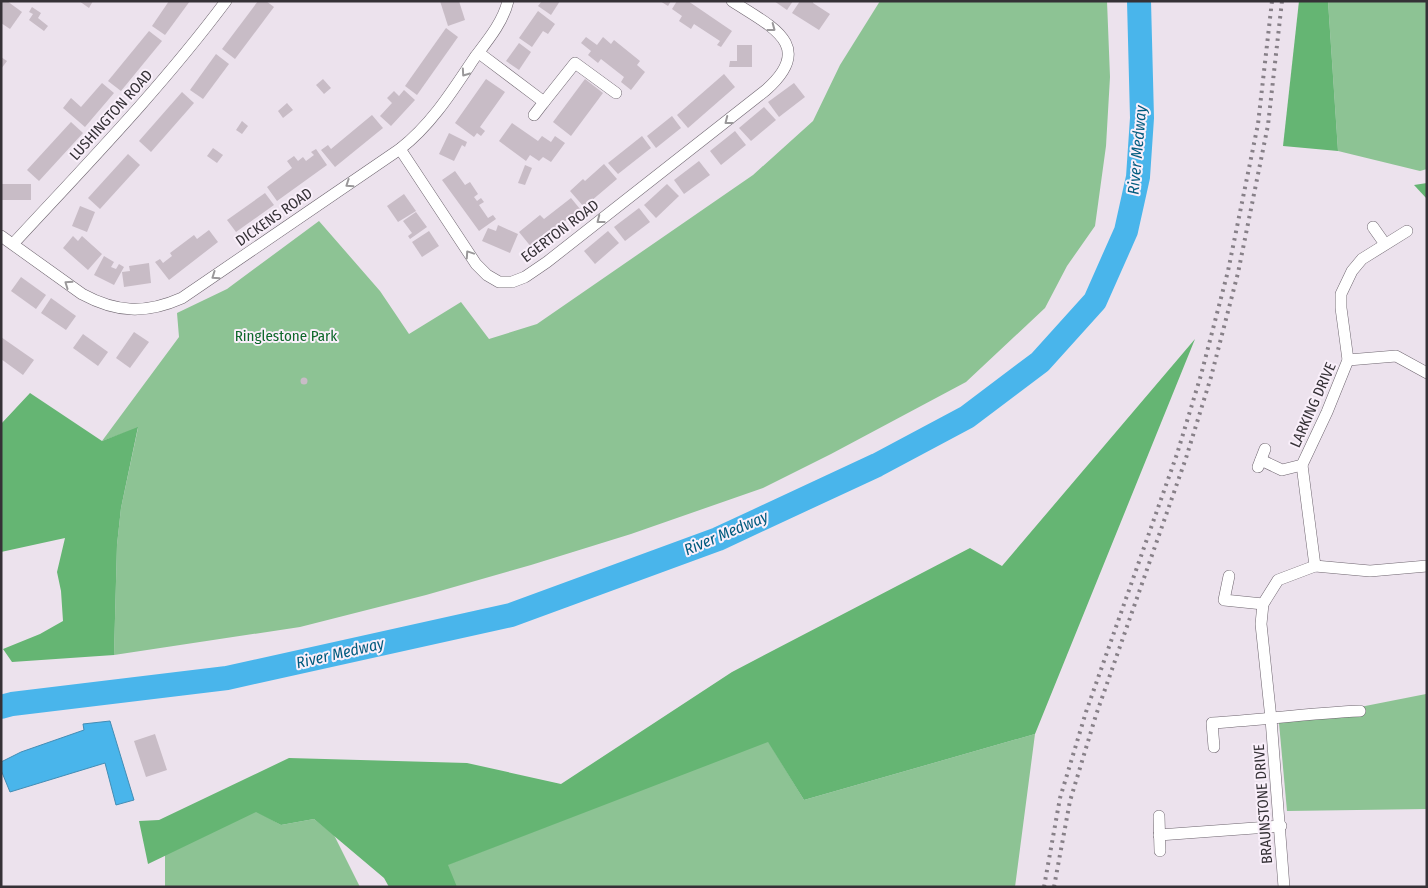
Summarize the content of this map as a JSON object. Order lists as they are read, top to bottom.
{
  "streets": {
    "street": [
      "LUSHINGTON ROAD",
      "DICKENS ROAD",
      "EGERTON ROAD",
      "LARKING DRIVE",
      "BRAUNSTONE DRIVE"
    ]
  },
  "crossings": [
    ["LUSHINGTON ROAD", "DICKENS ROAD"],
    ["DICKENS ROAD", "EGERTON ROAD"],
    ["LARKING DRIVE", "BRAUNSTONE DRIVE"]
  ],
  "one_way": ["DICKENS ROAD"],
  "water": ["River Medway"],
  "parks": ["Ringlestone Park"]
}
